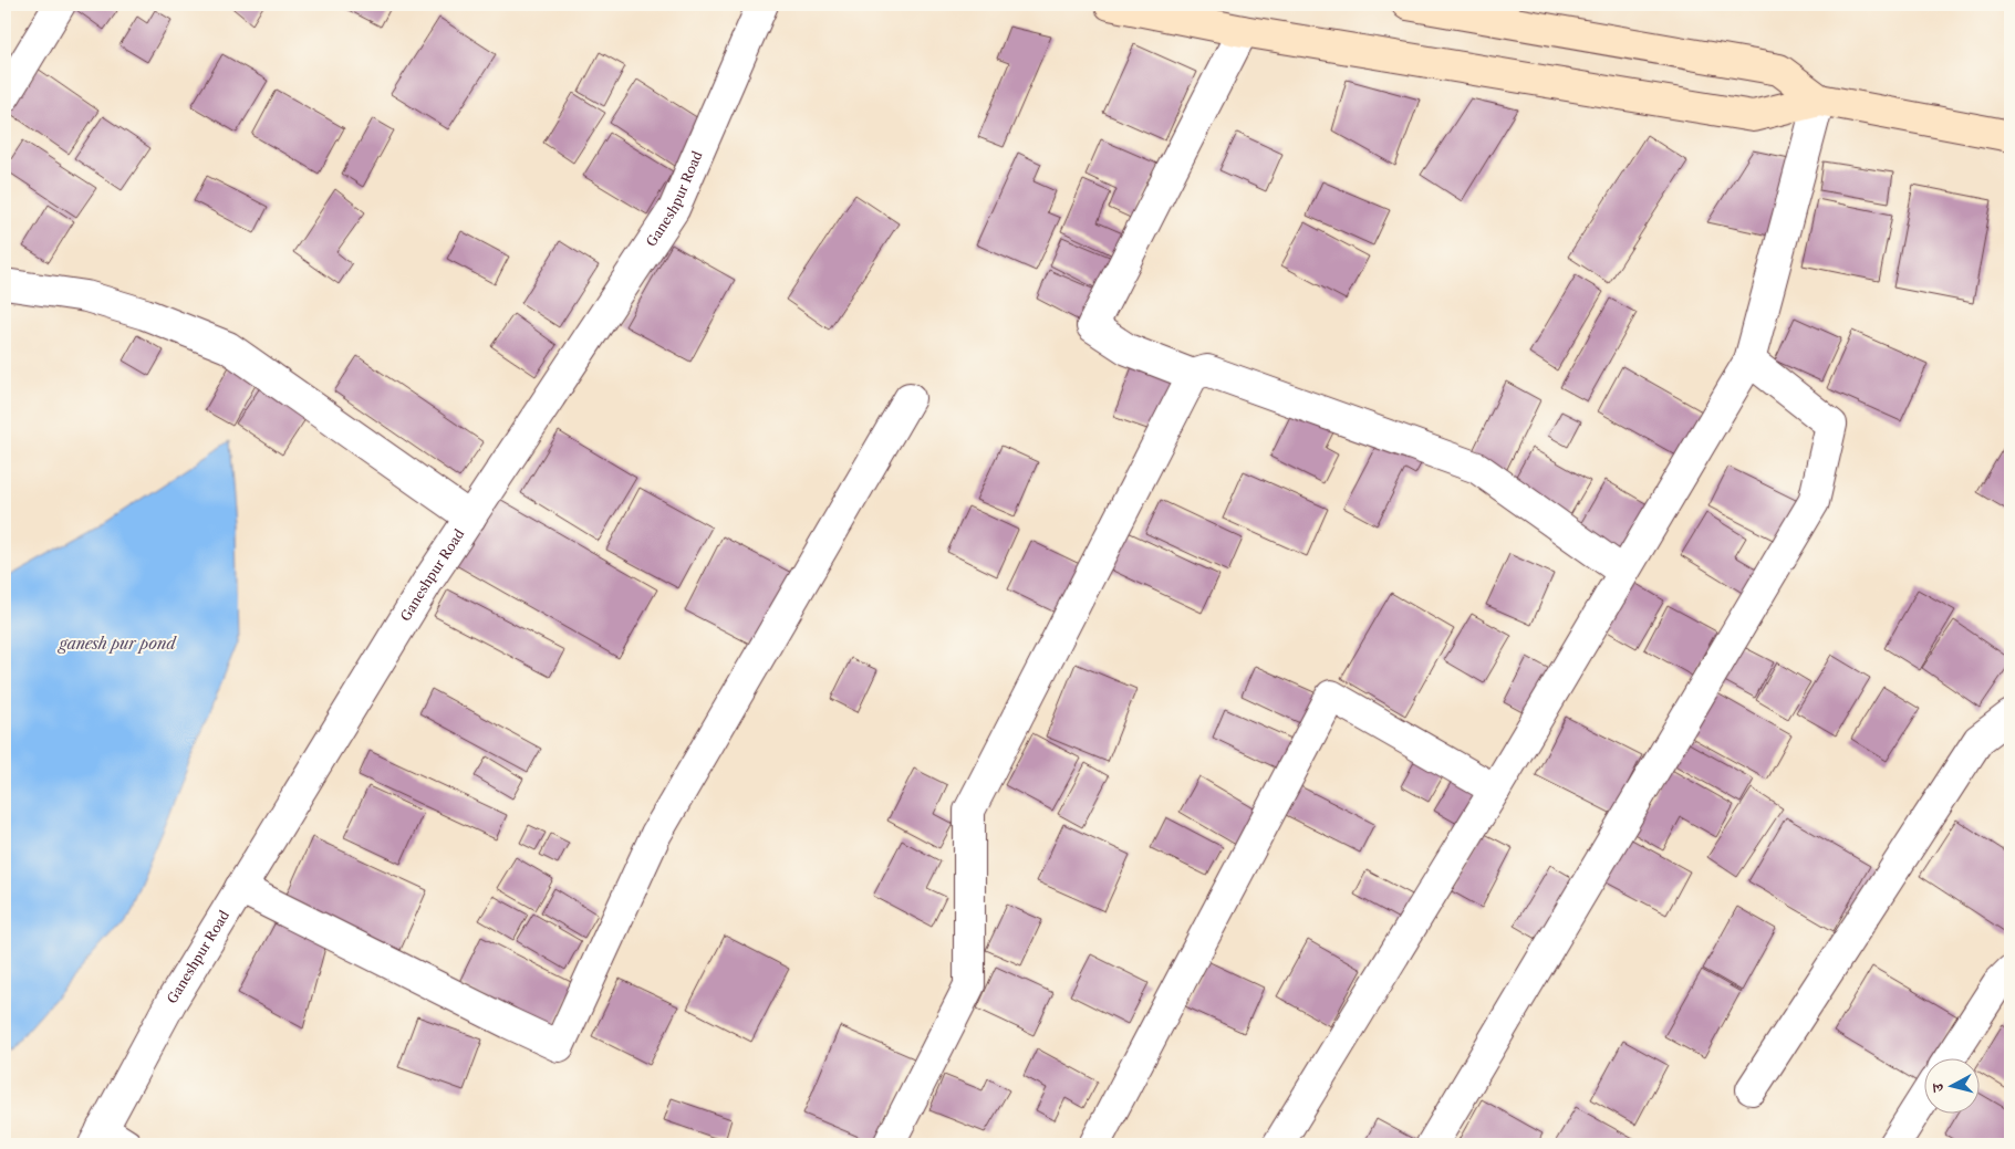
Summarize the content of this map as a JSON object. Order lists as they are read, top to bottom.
{
  "streets": {
    "street": ["Ganeshpur Road"]
  },
  "water": ["ganesh pur pond"],
  "north": "left"
}
